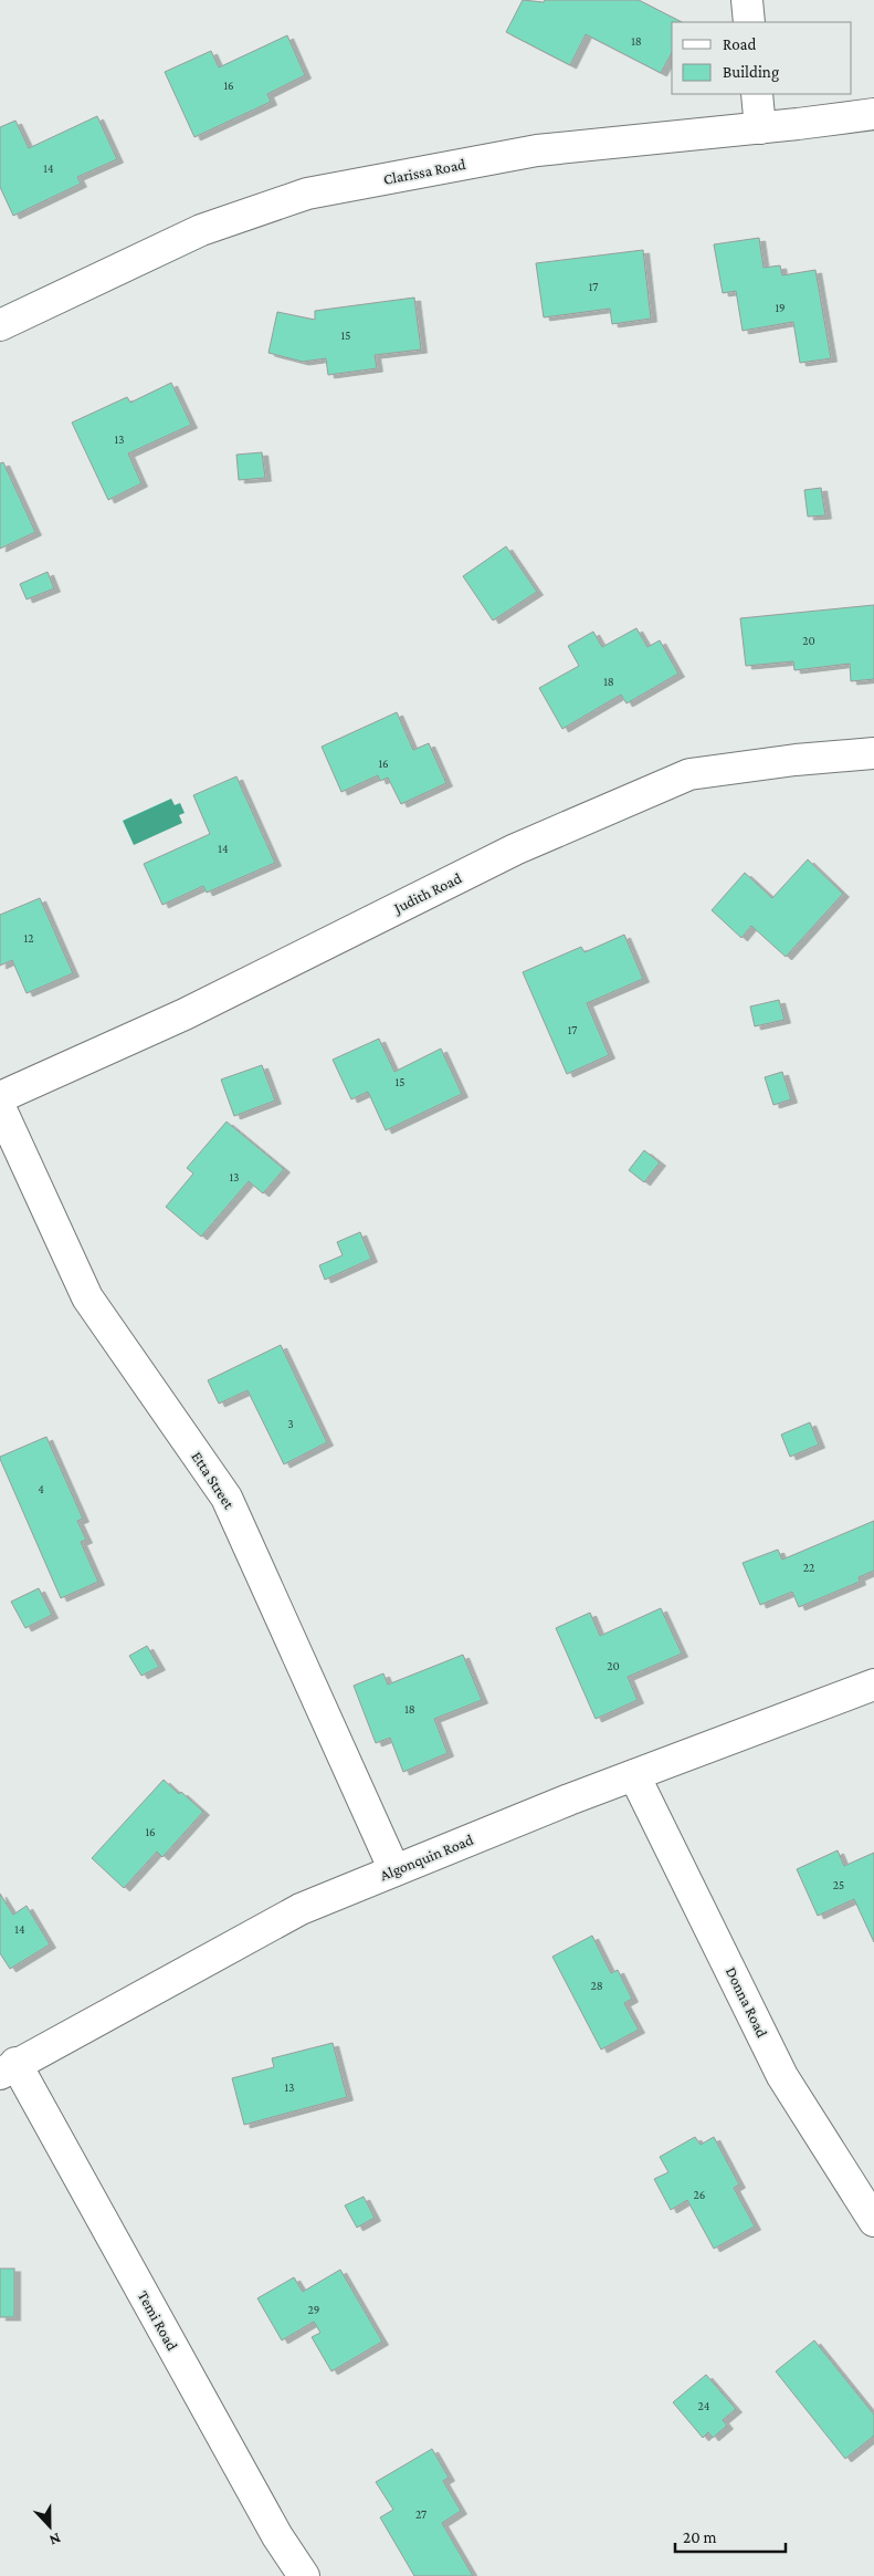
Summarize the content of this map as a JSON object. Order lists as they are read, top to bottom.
{
  "streets": {
    "street": [
      "Clarissa Road",
      "Judith Road",
      "Etta Street",
      "Algonquin Road",
      "Donna Road",
      "Temi Road"
    ]
  },
  "crossings": [
    ["Etta Street", "Algonquin Road"],
    ["Algonquin Road", "Donna Road"],
    ["Algonquin Road", "Temi Road"]
  ],
  "house_numbers": [
    "18",
    "16",
    "14",
    "17",
    "19",
    "15",
    "13",
    "20",
    "18",
    "16",
    "14",
    "12",
    "17",
    "15",
    "13",
    "3",
    "4",
    "22",
    "20",
    "18",
    "16",
    "25",
    "14",
    "28",
    "13",
    "26",
    "29",
    "24",
    "27"
  ],
  "legend": ["Road", "Building"],
  "scale_bar": "20 m",
  "north": "bottom"
}
